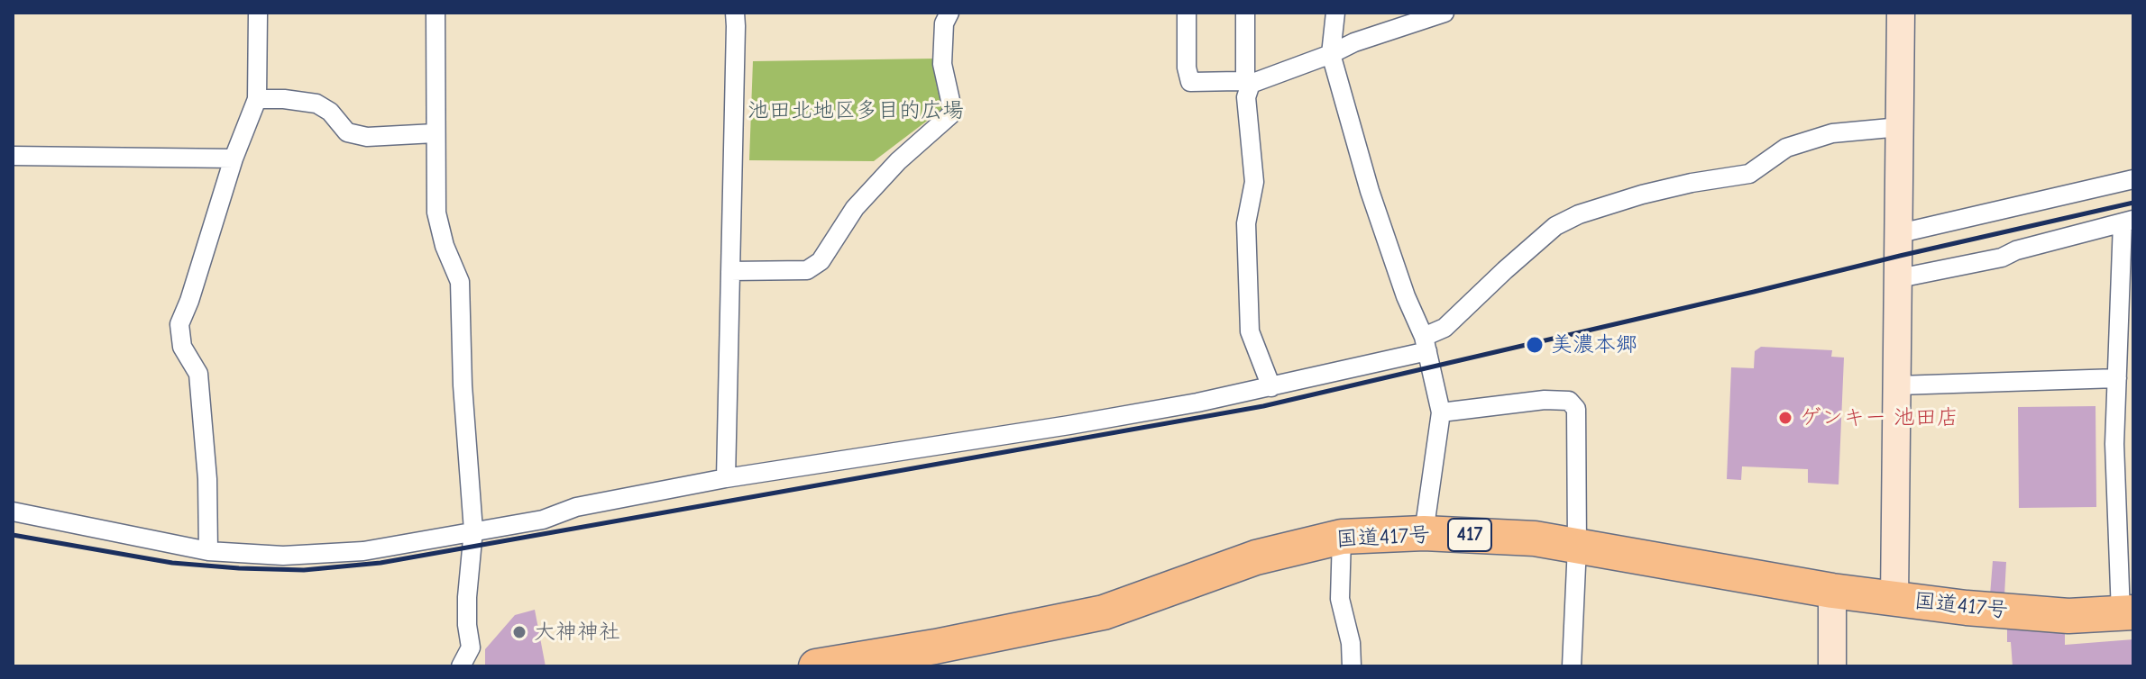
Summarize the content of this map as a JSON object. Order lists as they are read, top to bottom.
{
  "streets": {
    "highway": ["417", "国道417号"]
  },
  "parks": ["池田北地区多目的広場"],
  "places": ["美濃本郷", "ゲンキー 池田店", "大神神社"]
}
